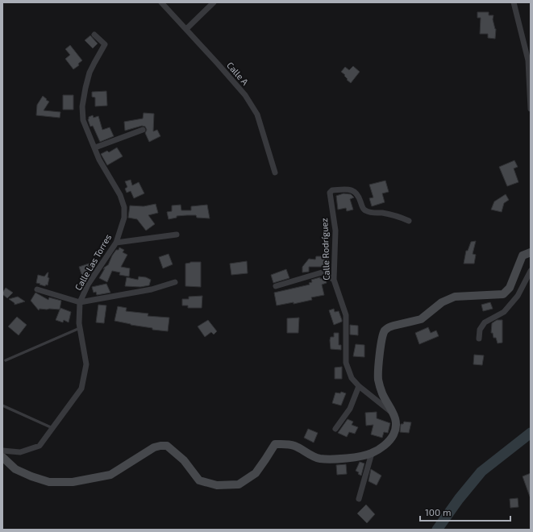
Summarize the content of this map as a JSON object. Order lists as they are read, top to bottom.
{
  "streets": {
    "street": ["Calle A", "Calle Rodríguez", "Calle Las Torres"]
  },
  "scale_bar": "100 m"
}
